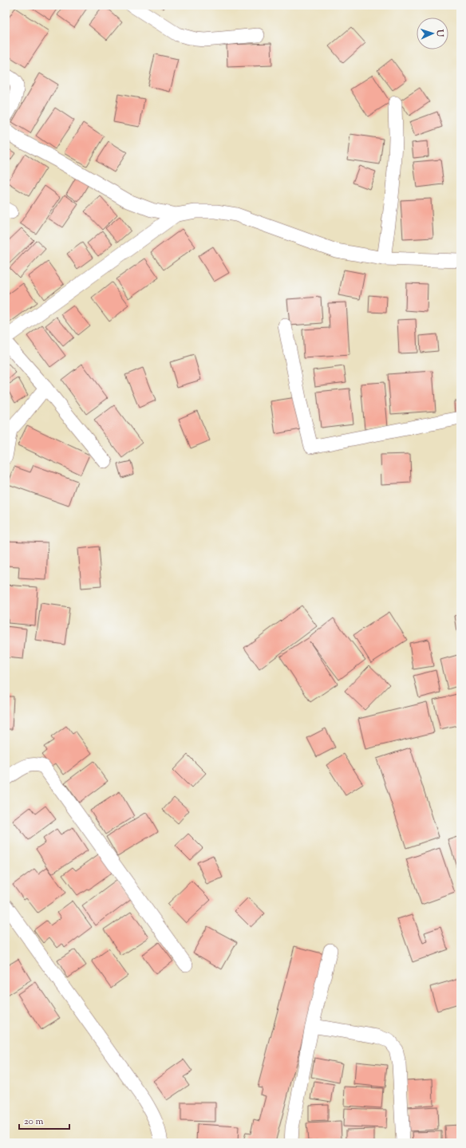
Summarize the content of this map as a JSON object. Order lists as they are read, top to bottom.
{
  "scale_bar": "20 m",
  "north": "right"
}
